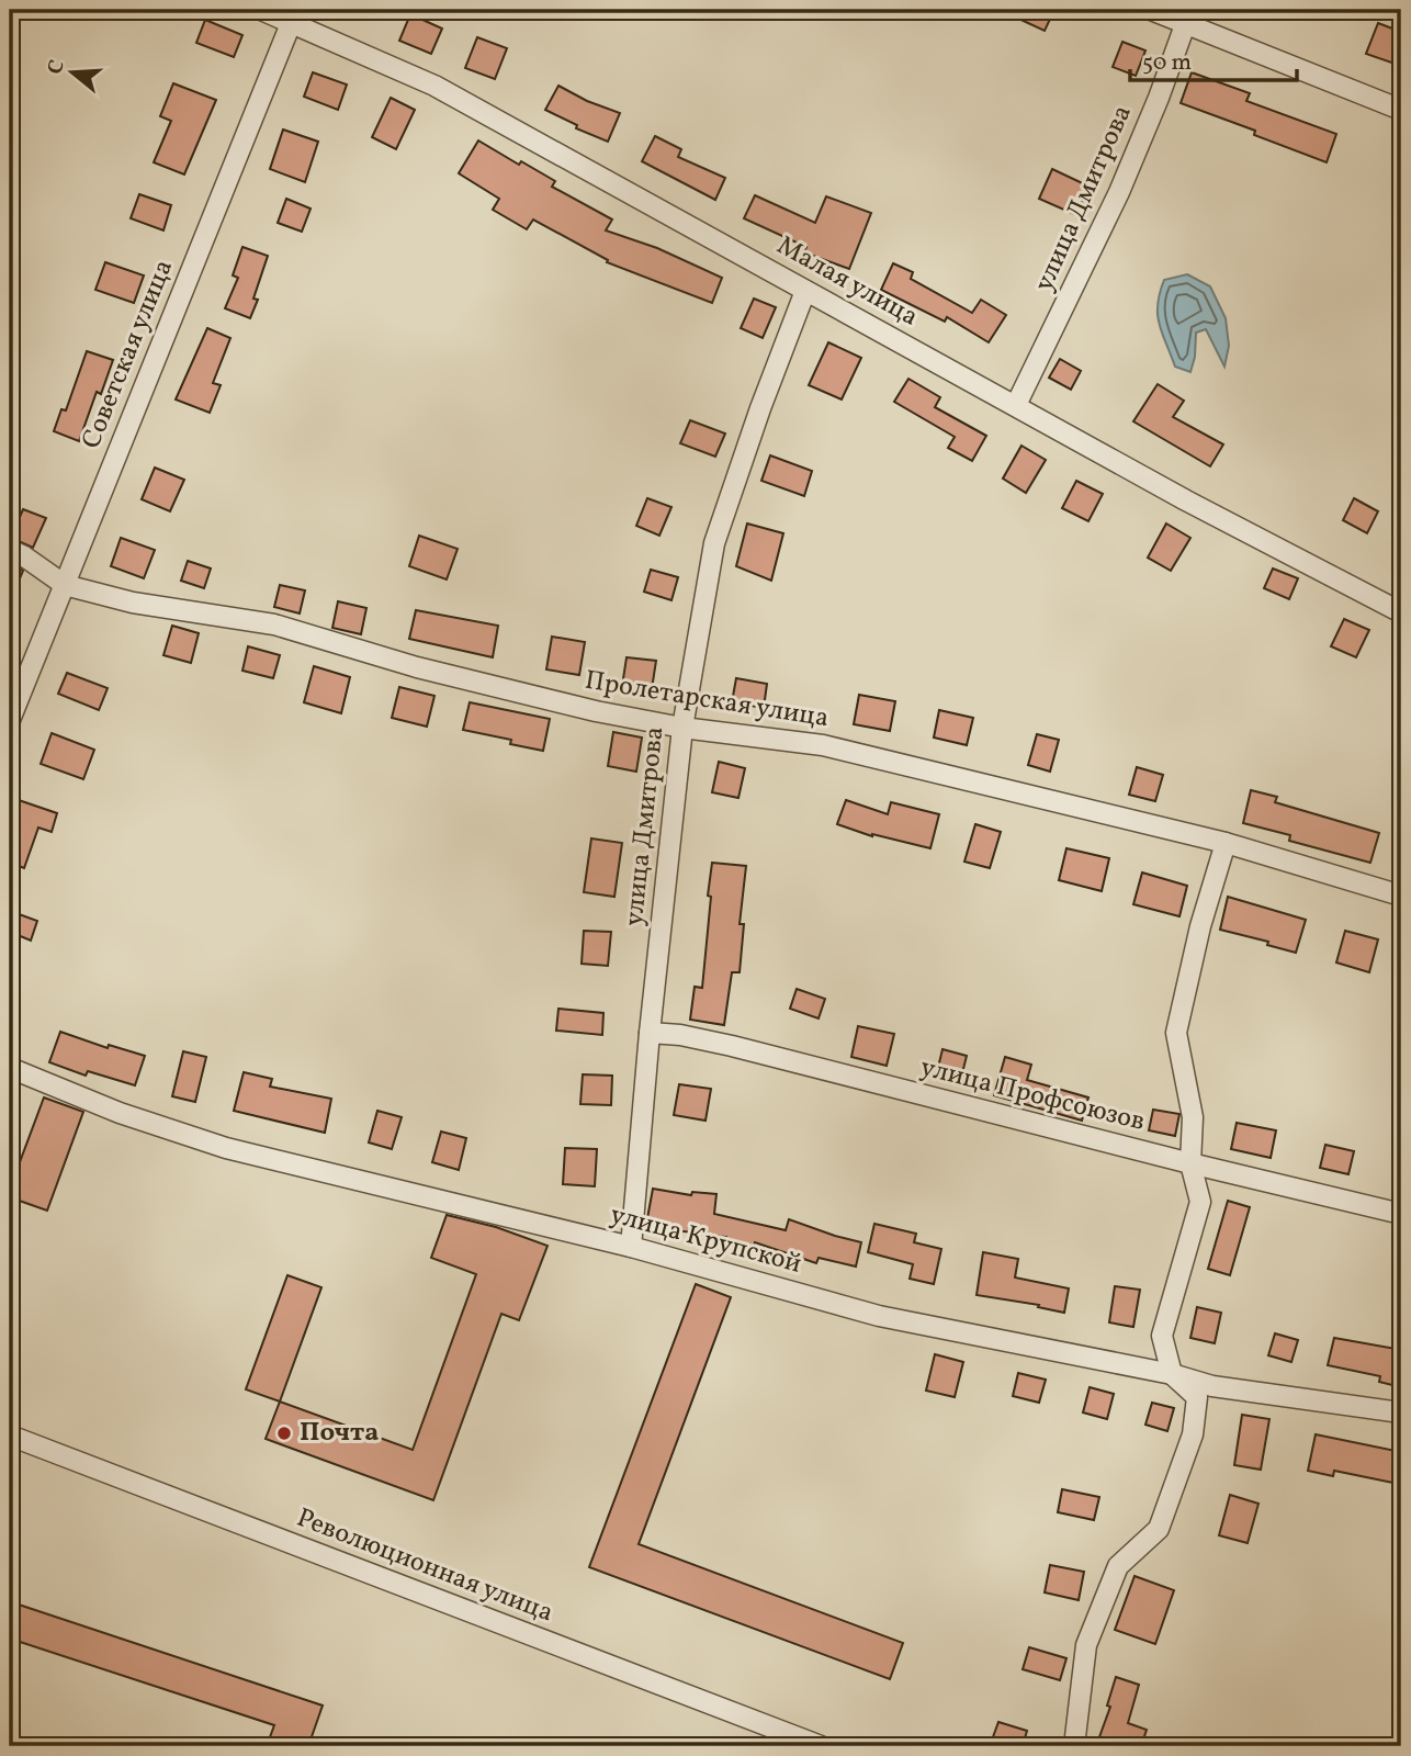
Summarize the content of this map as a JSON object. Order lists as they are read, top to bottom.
{
  "streets": {
    "street": [
      "улица Дмитрова",
      "Малая улица",
      "Советская улица",
      "Пролетарская улица",
      "улица Профсоюзов",
      "улица Крупской",
      "Революционная улица"
    ]
  },
  "crossings": [
    ["улица Дмитрова", "Малая улица"],
    ["улица Дмитрова", "Пролетарская улица"],
    ["улица Дмитрова", "улица Профсоюзов"],
    ["улица Дмитрова", "улица Крупской"],
    ["Малая улица", "Советская улица"],
    ["Советская улица", "Пролетарская улица"]
  ],
  "places": ["Почта"],
  "scale_bar": "50 m",
  "north": "left"
}
